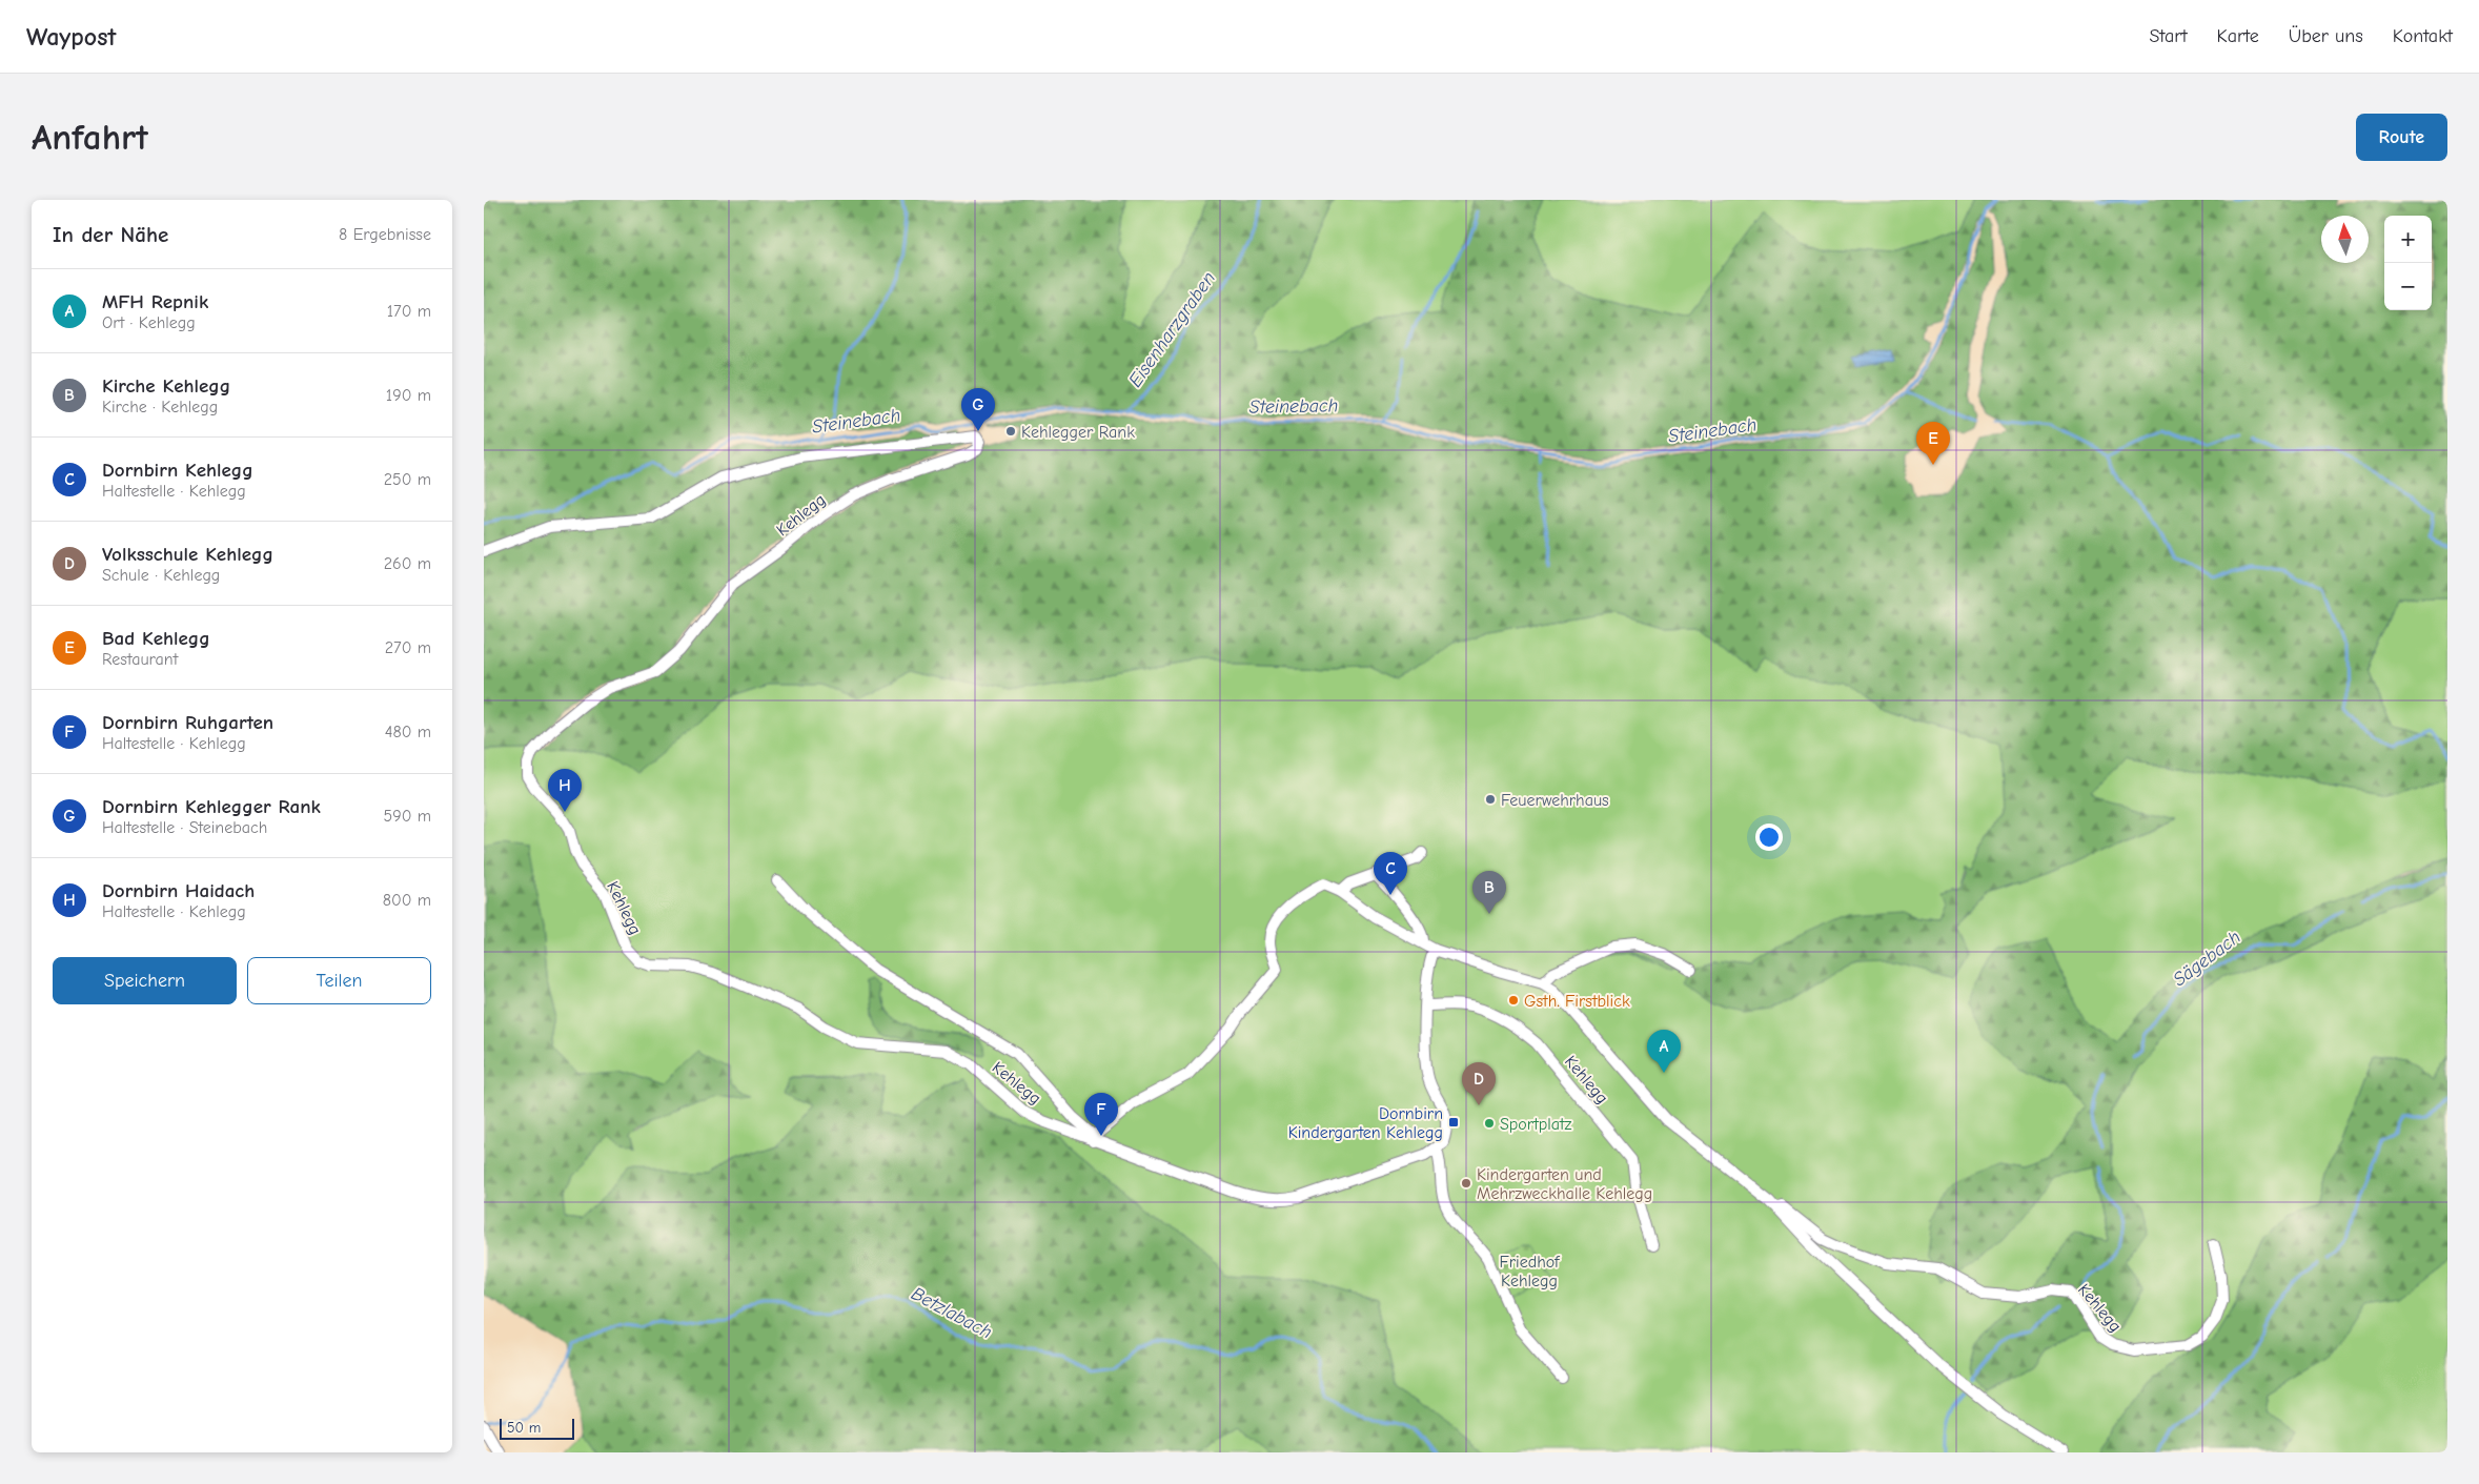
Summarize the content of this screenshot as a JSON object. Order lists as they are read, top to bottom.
{
  "streets": {
    "street": ["Kehlegg"]
  },
  "water": [
    "Eisenharzgraben",
    "Steinebach",
    "Sägebach",
    "Betzlabach"
  ],
  "parks": ["Friedhof Kehlegg"],
  "places": {
    "other": [
      "Kehlegger Rank",
      "Feuerwehrhaus",
      "Gsth. Firstblick",
      "Sportplatz",
      "Kindergarten und Mehrzweckhalle Kehlegg"
    ],
    "transit": ["Dornbirn Kindergarten Kehlegg"]
  },
  "scale_bar": "50 m",
  "north": "top",
  "page": {
    "header": "Waypost",
    "nav": [
      "Start",
      "Karte",
      "Über uns",
      "Kontakt"
    ],
    "buttons": [
      "Route",
      ["Speichern", "Teilen"]
    ],
    "title": "Anfahrt",
    "heading": ["In der Nähe", "8 Ergebnisse"],
    "map_buttons": ["+", "−"],
    "list": [
      {
        "mark": "A",
        "name": "MFH Repnik",
        "note": "Ort · Kehlegg",
        "value": "170 m"
      },
      {
        "mark": "B",
        "name": "Kirche Kehlegg",
        "note": "Kirche · Kehlegg",
        "value": "190 m"
      },
      {
        "mark": "C",
        "name": "Dornbirn Kehlegg",
        "note": "Haltestelle · Kehlegg",
        "value": "250 m"
      },
      {
        "mark": "D",
        "name": "Volksschule Kehlegg",
        "note": "Schule · Kehlegg",
        "value": "260 m"
      },
      {
        "mark": "E",
        "name": "Bad Kehlegg",
        "note": "Restaurant",
        "value": "270 m"
      },
      {
        "mark": "F",
        "name": "Dornbirn Ruhgarten",
        "note": "Haltestelle · Kehlegg",
        "value": "480 m"
      },
      {
        "mark": "G",
        "name": "Dornbirn Kehlegger Rank",
        "note": "Haltestelle · Steinebach",
        "value": "590 m"
      },
      {
        "mark": "H",
        "name": "Dornbirn Haidach",
        "note": "Haltestelle · Kehlegg",
        "value": "800 m"
      }
    ],
    "pins": [
      "G",
      "E",
      "H",
      "C",
      "B",
      "A",
      "D",
      "F"
    ],
    "scale": "50 m"
  }
}
